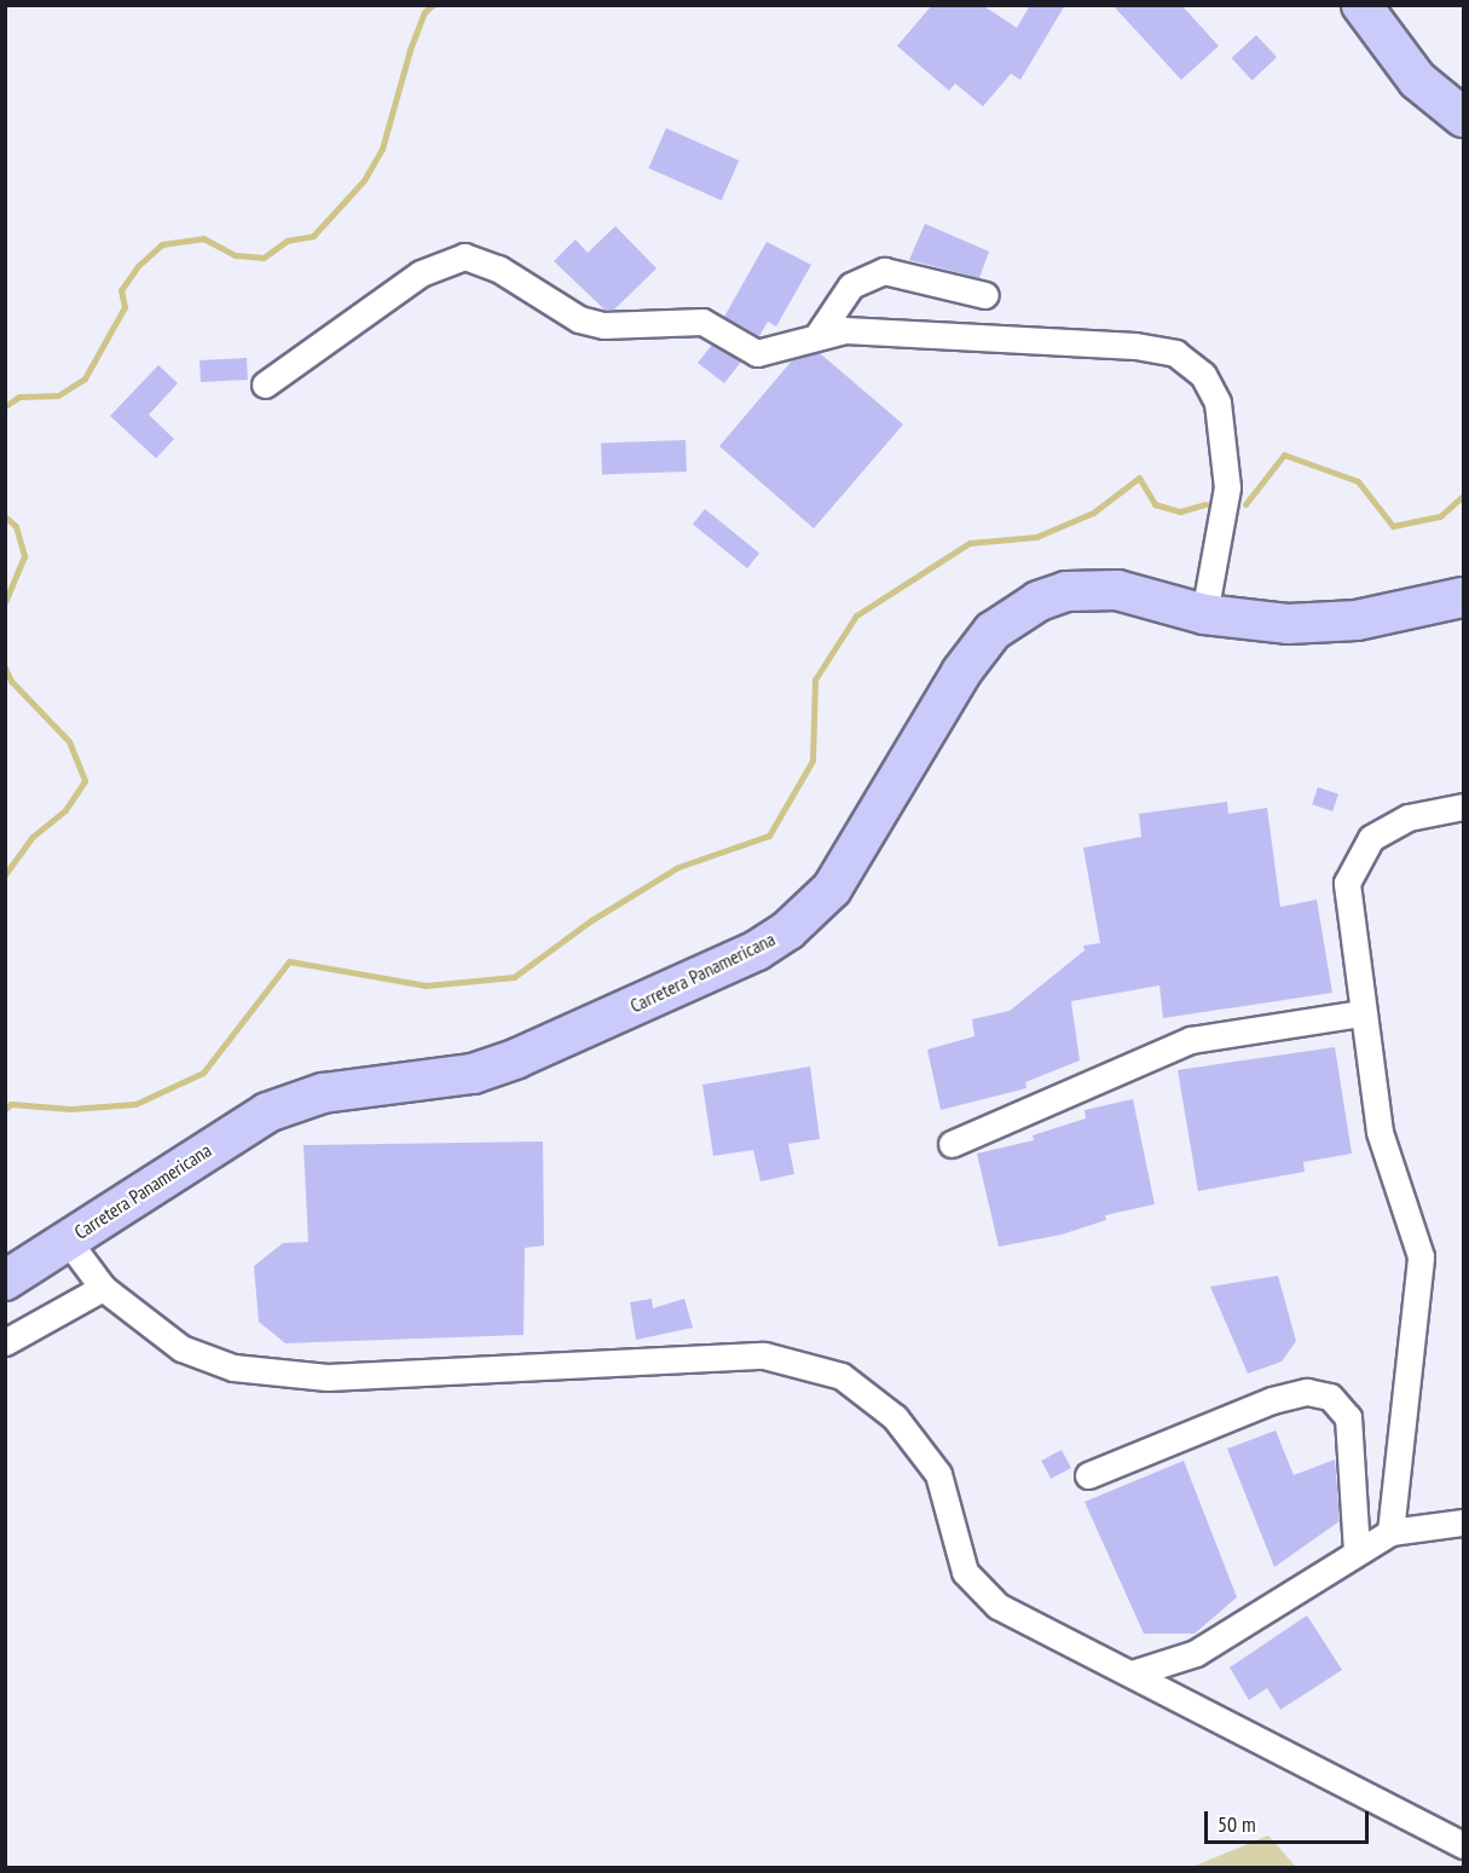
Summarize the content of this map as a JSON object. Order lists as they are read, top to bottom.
{
  "streets": {
    "highway": ["Carretera Panamericana"]
  },
  "scale_bar": "50 m"
}
